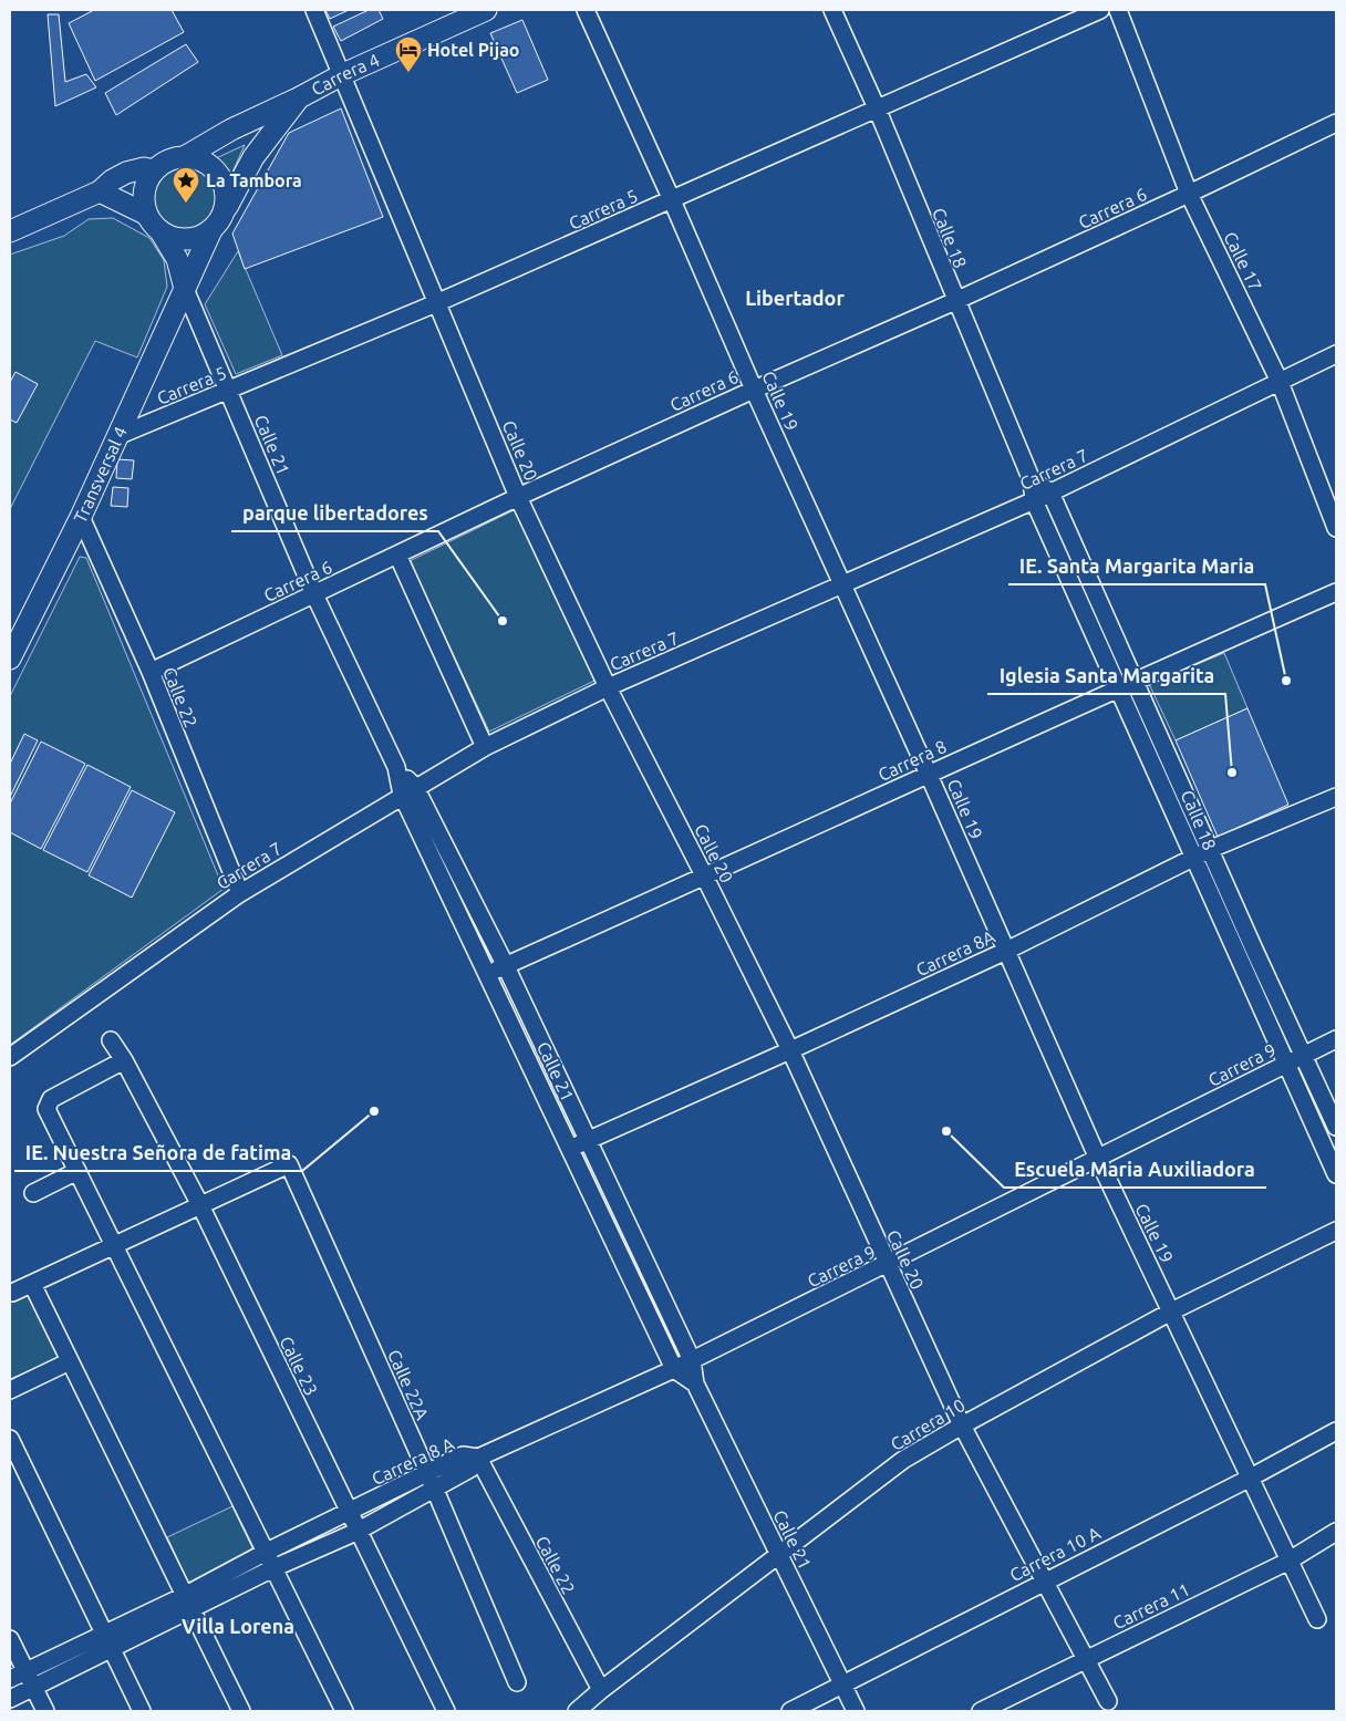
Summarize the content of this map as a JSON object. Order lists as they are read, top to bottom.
{
  "streets": {
    "main road": ["Carrera 4", "Transversal 4"],
    "street": [
      "Carrera 6",
      "Carrera 5",
      "Calle 18",
      "Calle 17",
      "Calle 19",
      "Calle 21",
      "Calle 20",
      "Carrera 7",
      "Calle 22",
      "Carrera 8",
      "Carrera 8A",
      "Carrera 9",
      "Calle 23",
      "Calle 22A",
      "Carrera 10",
      "Carrera 8 A",
      "Carrera 10 A",
      "Carrera 11"
    ]
  },
  "crossings": [
    ["Carrera 4", "Calle 20"],
    ["Carrera 4", "Transversal 4"],
    ["Carrera 6", "Calle 18"],
    ["Carrera 6", "Calle 17"],
    ["Carrera 6", "Calle 19"],
    ["Carrera 6", "Calle 21"],
    ["Carrera 6", "Calle 20"],
    ["Carrera 6", "Calle 22"],
    ["Carrera 5", "Calle 18"],
    ["Carrera 5", "Calle 19"],
    ["Carrera 5", "Calle 21"],
    ["Carrera 5", "Calle 20"],
    ["Carrera 5", "Transversal 4"],
    ["Calle 18", "Carrera 7"],
    ["Calle 18", "Carrera 8"],
    ["Calle 18", "Carrera 8A"],
    ["Calle 18", "Carrera 9"],
    ["Calle 17", "Carrera 7"],
    ["Calle 19", "Carrera 7"],
    ["Calle 19", "Carrera 8"],
    ["Calle 19", "Carrera 8A"],
    ["Calle 19", "Carrera 9"],
    ["Calle 19", "Carrera 10"],
    ["Calle 19", "Carrera 10 A"],
    ["Calle 19", "Carrera 11"],
    ["Calle 21", "Carrera 7"],
    ["Calle 21", "Transversal 4"],
    ["Calle 21", "Carrera 8"],
    ["Calle 21", "Carrera 8A"],
    ["Calle 21", "Carrera 9"],
    ["Calle 21", "Carrera 10"],
    ["Calle 21", "Carrera 10 A"],
    ["Calle 20", "Carrera 7"],
    ["Calle 20", "Carrera 8"],
    ["Calle 20", "Carrera 8A"],
    ["Calle 20", "Carrera 9"],
    ["Calle 20", "Carrera 10"],
    ["Calle 20", "Carrera 10 A"],
    ["Calle 20", "Carrera 11"],
    ["Carrera 7", "Calle 22"],
    ["Transversal 4", "Calle 22"],
    ["Calle 22", "Carrera 9"],
    ["Calle 22", "Carrera 10"],
    ["Calle 22", "Carrera 8 A"],
    ["Carrera 9", "Carrera 8 A"],
    ["Calle 23", "Calle 22A"],
    ["Calle 23", "Carrera 8 A"],
    ["Calle 22A", "Carrera 8 A"]
  ],
  "districts": ["Libertador", "Villa Lorena"],
  "places": {
    "hotel": ["Hotel Pijao"],
    "place": ["La Tambora"],
    "other": [
      "parque libertadores",
      "IE. Santa Margarita Maria",
      "Iglesia Santa Margarita",
      "IE. Nuestra Señora de fatima",
      "Escuela Maria Auxiliadora"
    ]
  }
}
